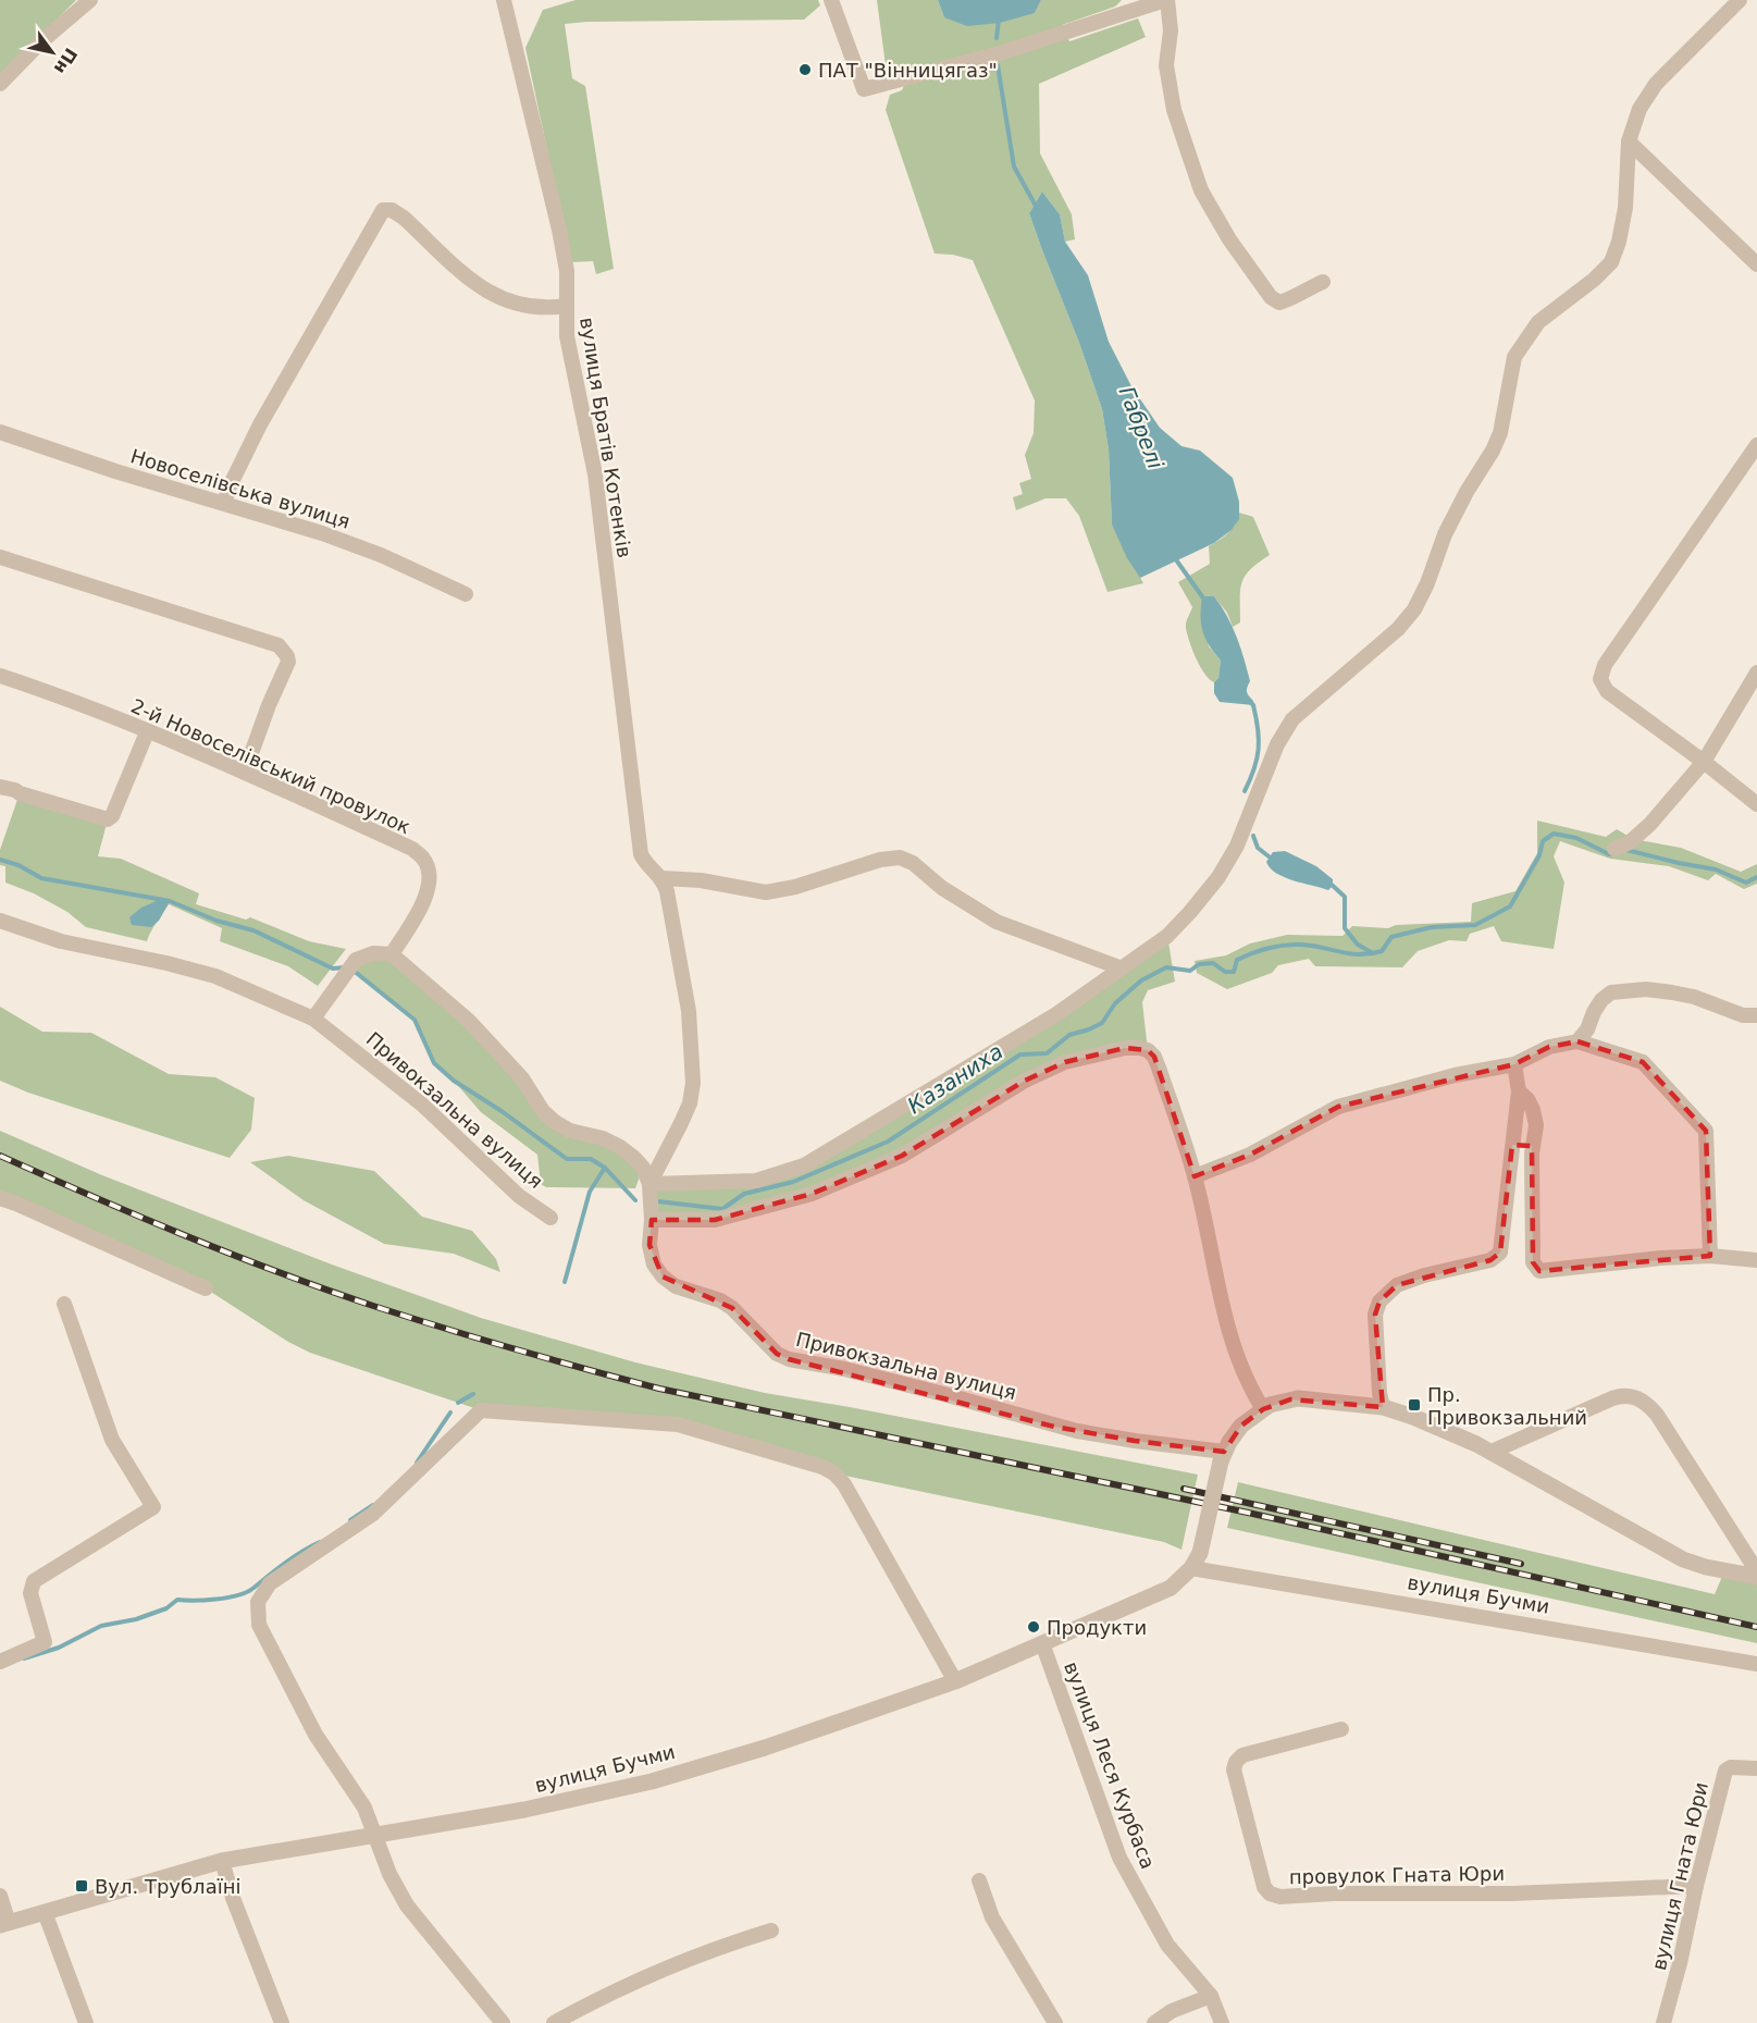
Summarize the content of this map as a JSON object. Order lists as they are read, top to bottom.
{
  "streets": {
    "street": [
      "вулиця Братів Котенків",
      "Новоселівська вулиця",
      "2-й Новоселівський провулок",
      "Привокзальна вулиця",
      "вулиця Бучми",
      "вулиця Леся Курбаса",
      "провулок Гната Юри",
      "вулиця Гната Юри"
    ]
  },
  "crossings": [
    ["вулиця Братів Котенків", "Привокзальна вулиця"],
    ["Привокзальна вулиця", "вулиця Бучми"],
    ["вулиця Бучми", "вулиця Леся Курбаса"],
    ["провулок Гната Юри", "вулиця Гната Юри"]
  ],
  "water": ["Габрелі", "Казаниха"],
  "places": {
    "other": ["ПАТ \"Вінницягаз\"", "Продукти"],
    "transit": ["Пр. Привокзальний", "Вул. Трублаїні"]
  },
  "north": "bottom right"
}
